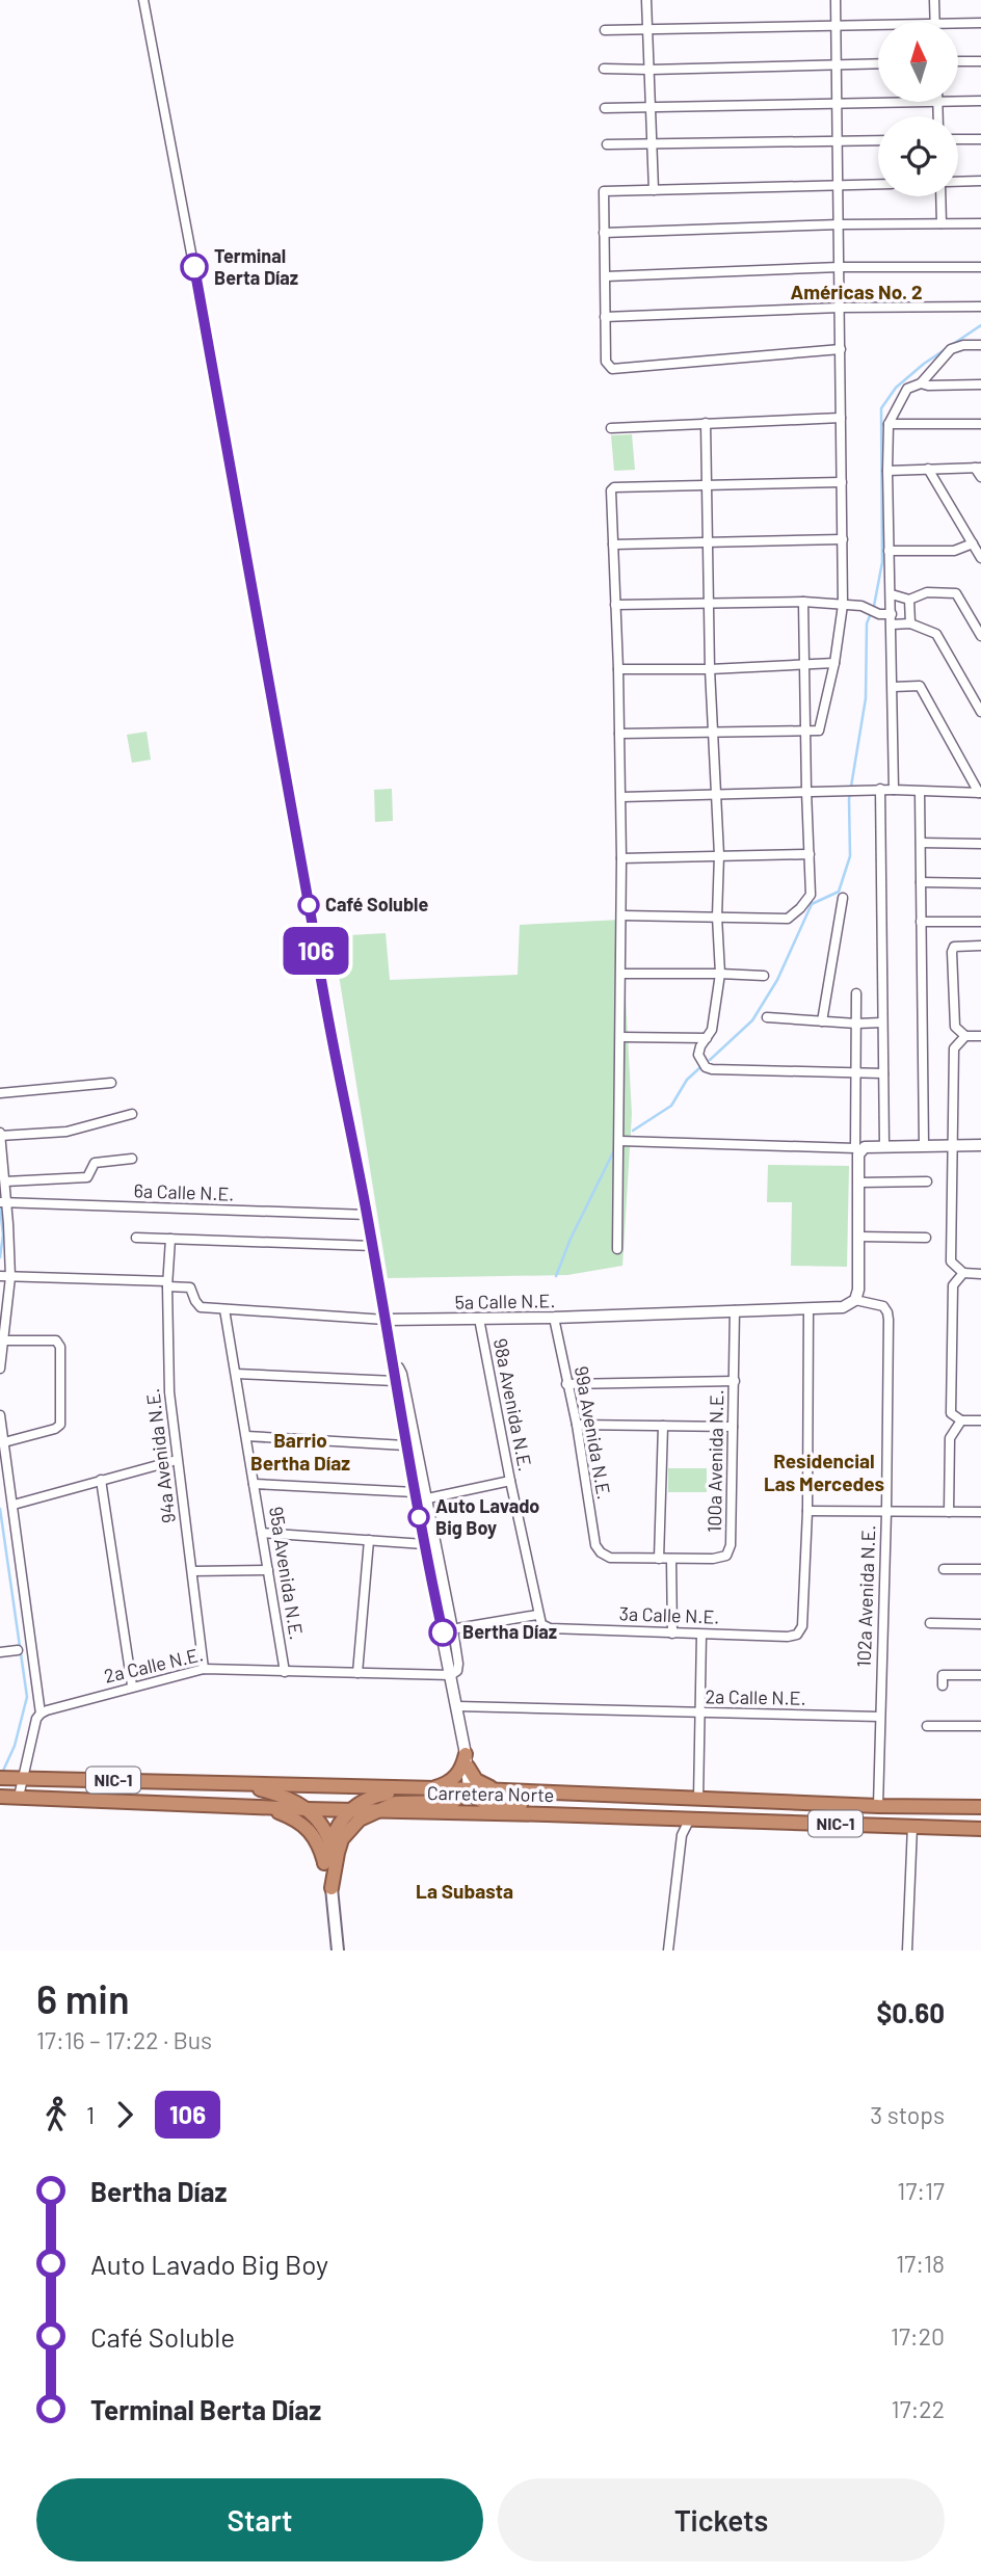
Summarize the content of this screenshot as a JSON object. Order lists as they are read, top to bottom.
{
  "streets": {
    "highway": ["NIC-1", "Carretera Norte"],
    "street": [
      "6a Calle N.E.",
      "5a Calle N.E.",
      "98a Avenida N.E.",
      "99a Avenida N.E.",
      "94a Avenida N.E.",
      "100a Avenida N.E.",
      "95a Avenida N.E.",
      "102a Avenida N.E.",
      "3a Calle N.E.",
      "2a Calle N.E."
    ]
  },
  "crossings": [
    ["5a Calle N.E.", "98a Avenida N.E."],
    ["5a Calle N.E.", "99a Avenida N.E."],
    ["5a Calle N.E.", "94a Avenida N.E."],
    ["5a Calle N.E.", "100a Avenida N.E."],
    ["5a Calle N.E.", "95a Avenida N.E."],
    ["5a Calle N.E.", "102a Avenida N.E."],
    ["98a Avenida N.E.", "3a Calle N.E."],
    ["94a Avenida N.E.", "2a Calle N.E."],
    ["95a Avenida N.E.", "2a Calle N.E."],
    ["102a Avenida N.E.", "2a Calle N.E."],
    ["102a Avenida N.E.", "Carretera Norte"]
  ],
  "districts": [
    "Américas No. 2",
    "Barrio Bertha Díaz",
    "Residencial Las Mercedes",
    "La Subasta"
  ],
  "places": [
    "Terminal Berta Díaz",
    "Café Soluble",
    "Auto Lavado Big Boy",
    "Bertha Díaz"
  ],
  "lines": ["bus line 106"],
  "north": "top",
  "page": {
    "on_map": "106",
    "heading": ["6 min", "17:16 – 17:22 · Bus", "$0.60"],
    "legs": ["1", "106", "3 stops"],
    "list": [
      {
        "name": "Bertha Díaz",
        "value": "17:17"
      },
      {
        "name": "Auto Lavado Big Boy",
        "value": "17:18"
      },
      {
        "name": "Café Soluble",
        "value": "17:20"
      },
      {
        "name": "Terminal Berta Díaz",
        "value": "17:22"
      }
    ],
    "buttons": ["Start", "Tickets"]
  }
}
